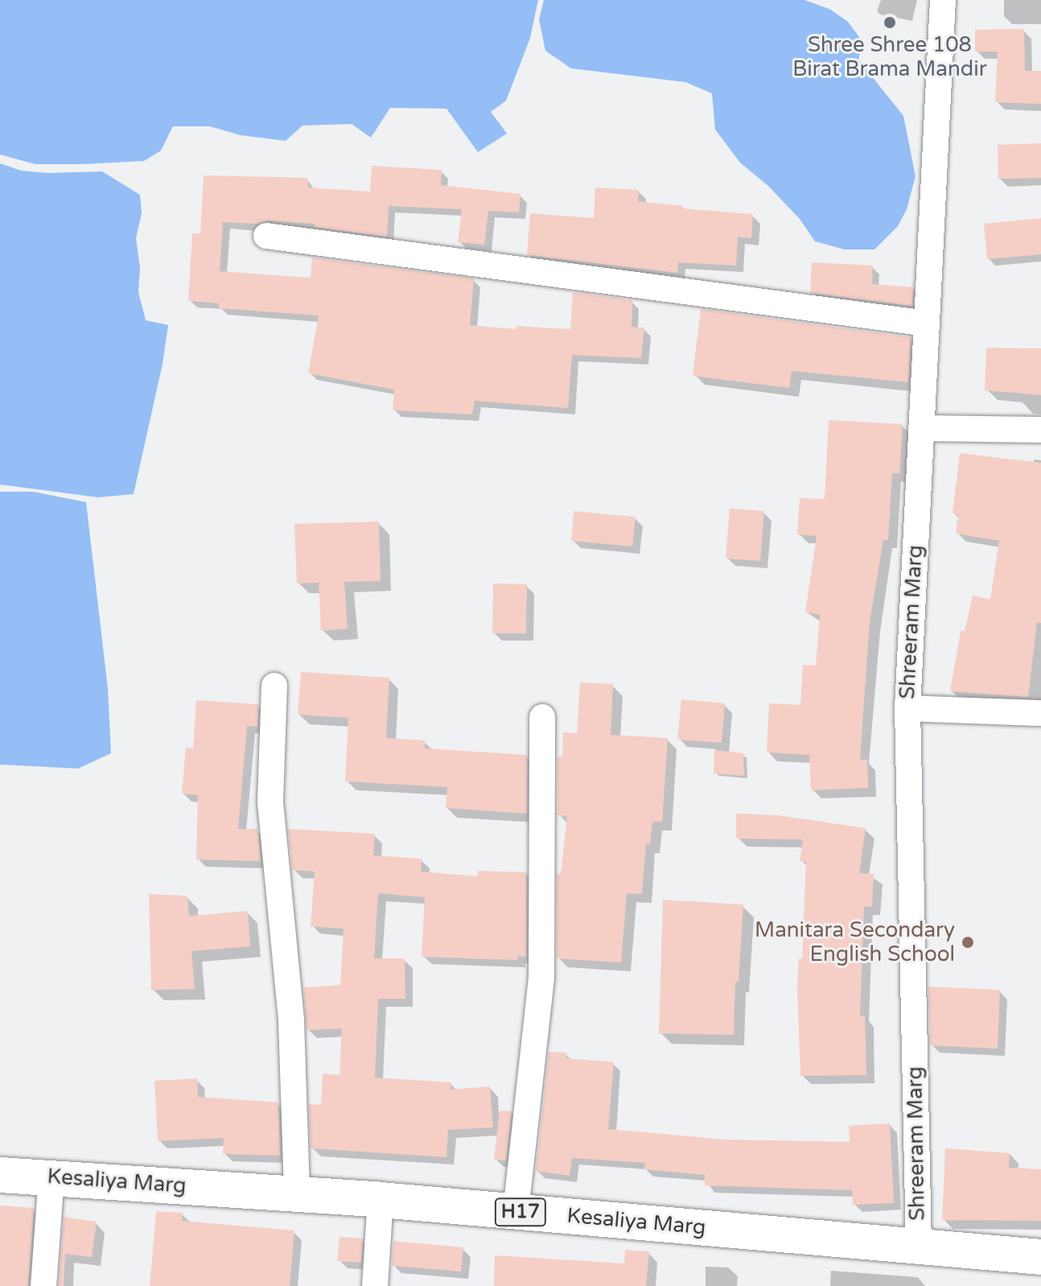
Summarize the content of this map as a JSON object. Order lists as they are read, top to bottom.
{
  "streets": {
    "main road": ["Kesaliya Marg", "H17"],
    "street": ["Shreeram Marg"]
  },
  "crossings": [
    ["Shreeram Marg", "Kesaliya Marg"]
  ],
  "places": ["Shree Shree 108 Birat Brama Mandir", "Manitara Secondary English School"]
}
